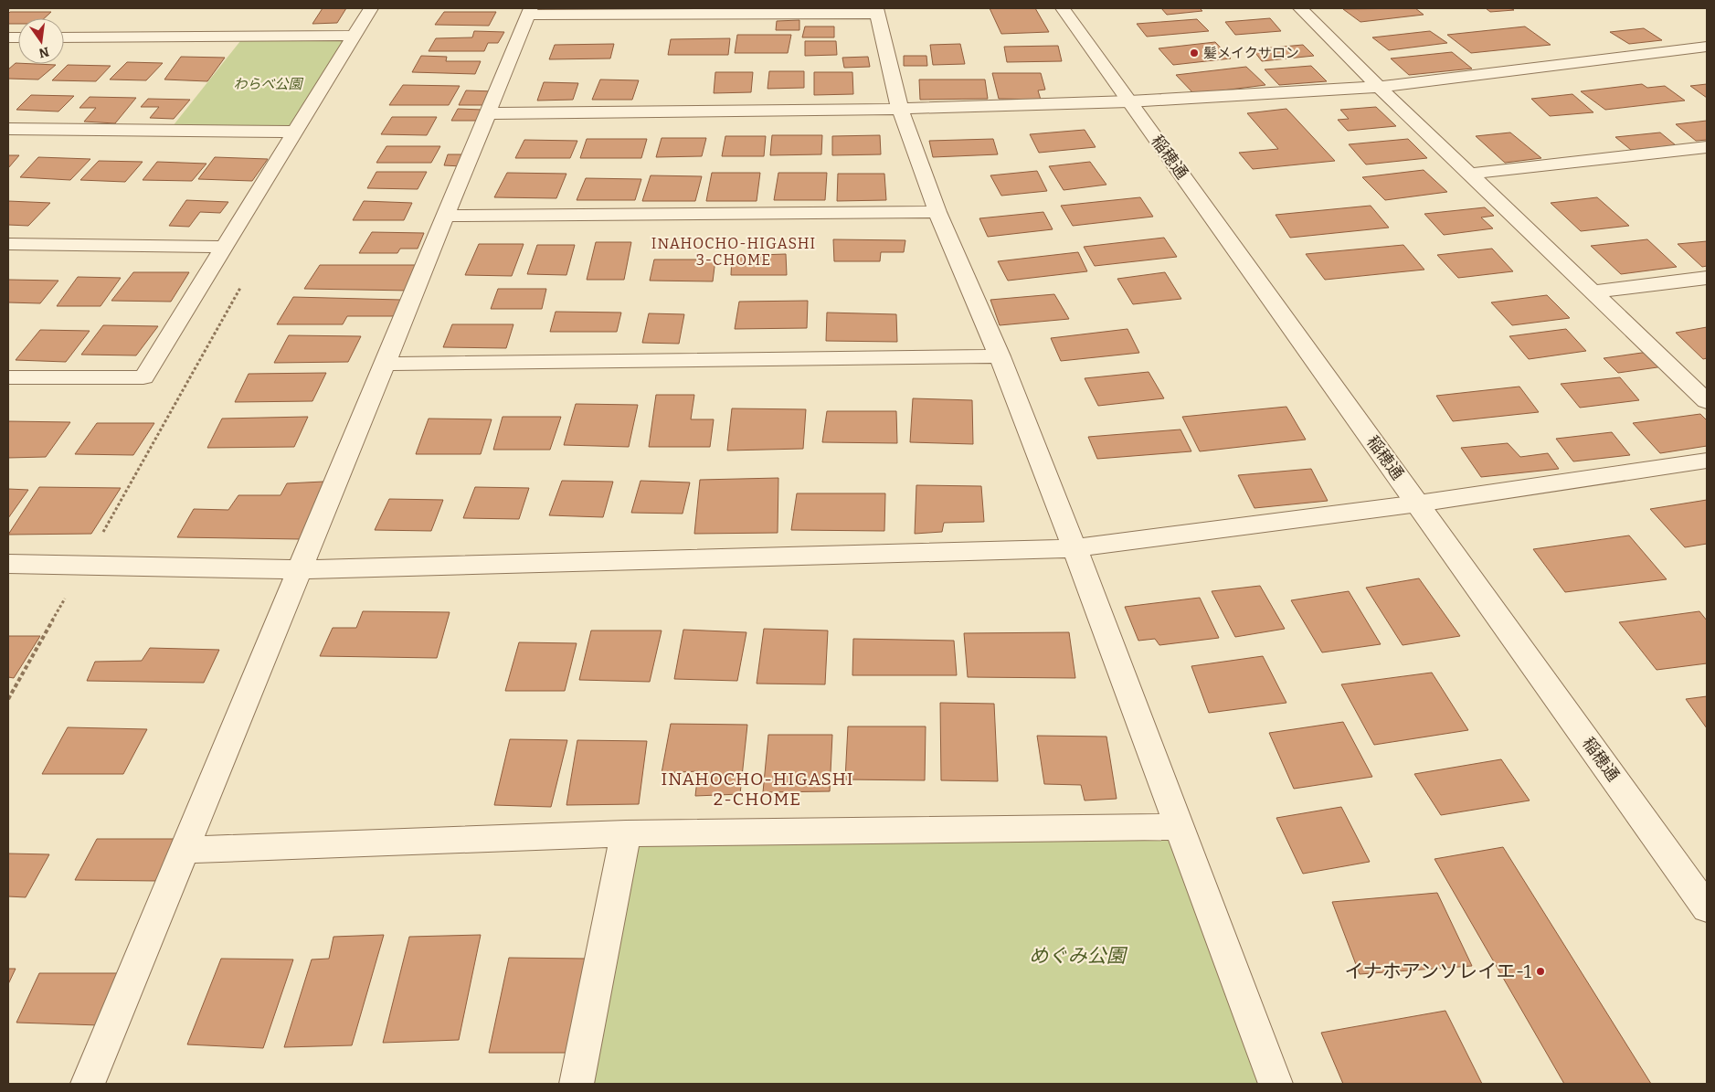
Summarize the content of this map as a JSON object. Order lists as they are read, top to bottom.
{
  "streets": {
    "street": ["稲穂通"]
  },
  "districts": ["INAHOCHO-HIGASHI 3-CHOME", "INAHOCHO-HIGASHI 2-CHOME"],
  "parks": ["わらべ公園", "めぐみ公園"],
  "places": ["髪メイクサロン", "イナホアンソレイエ-1"],
  "north": "bottom"
}
